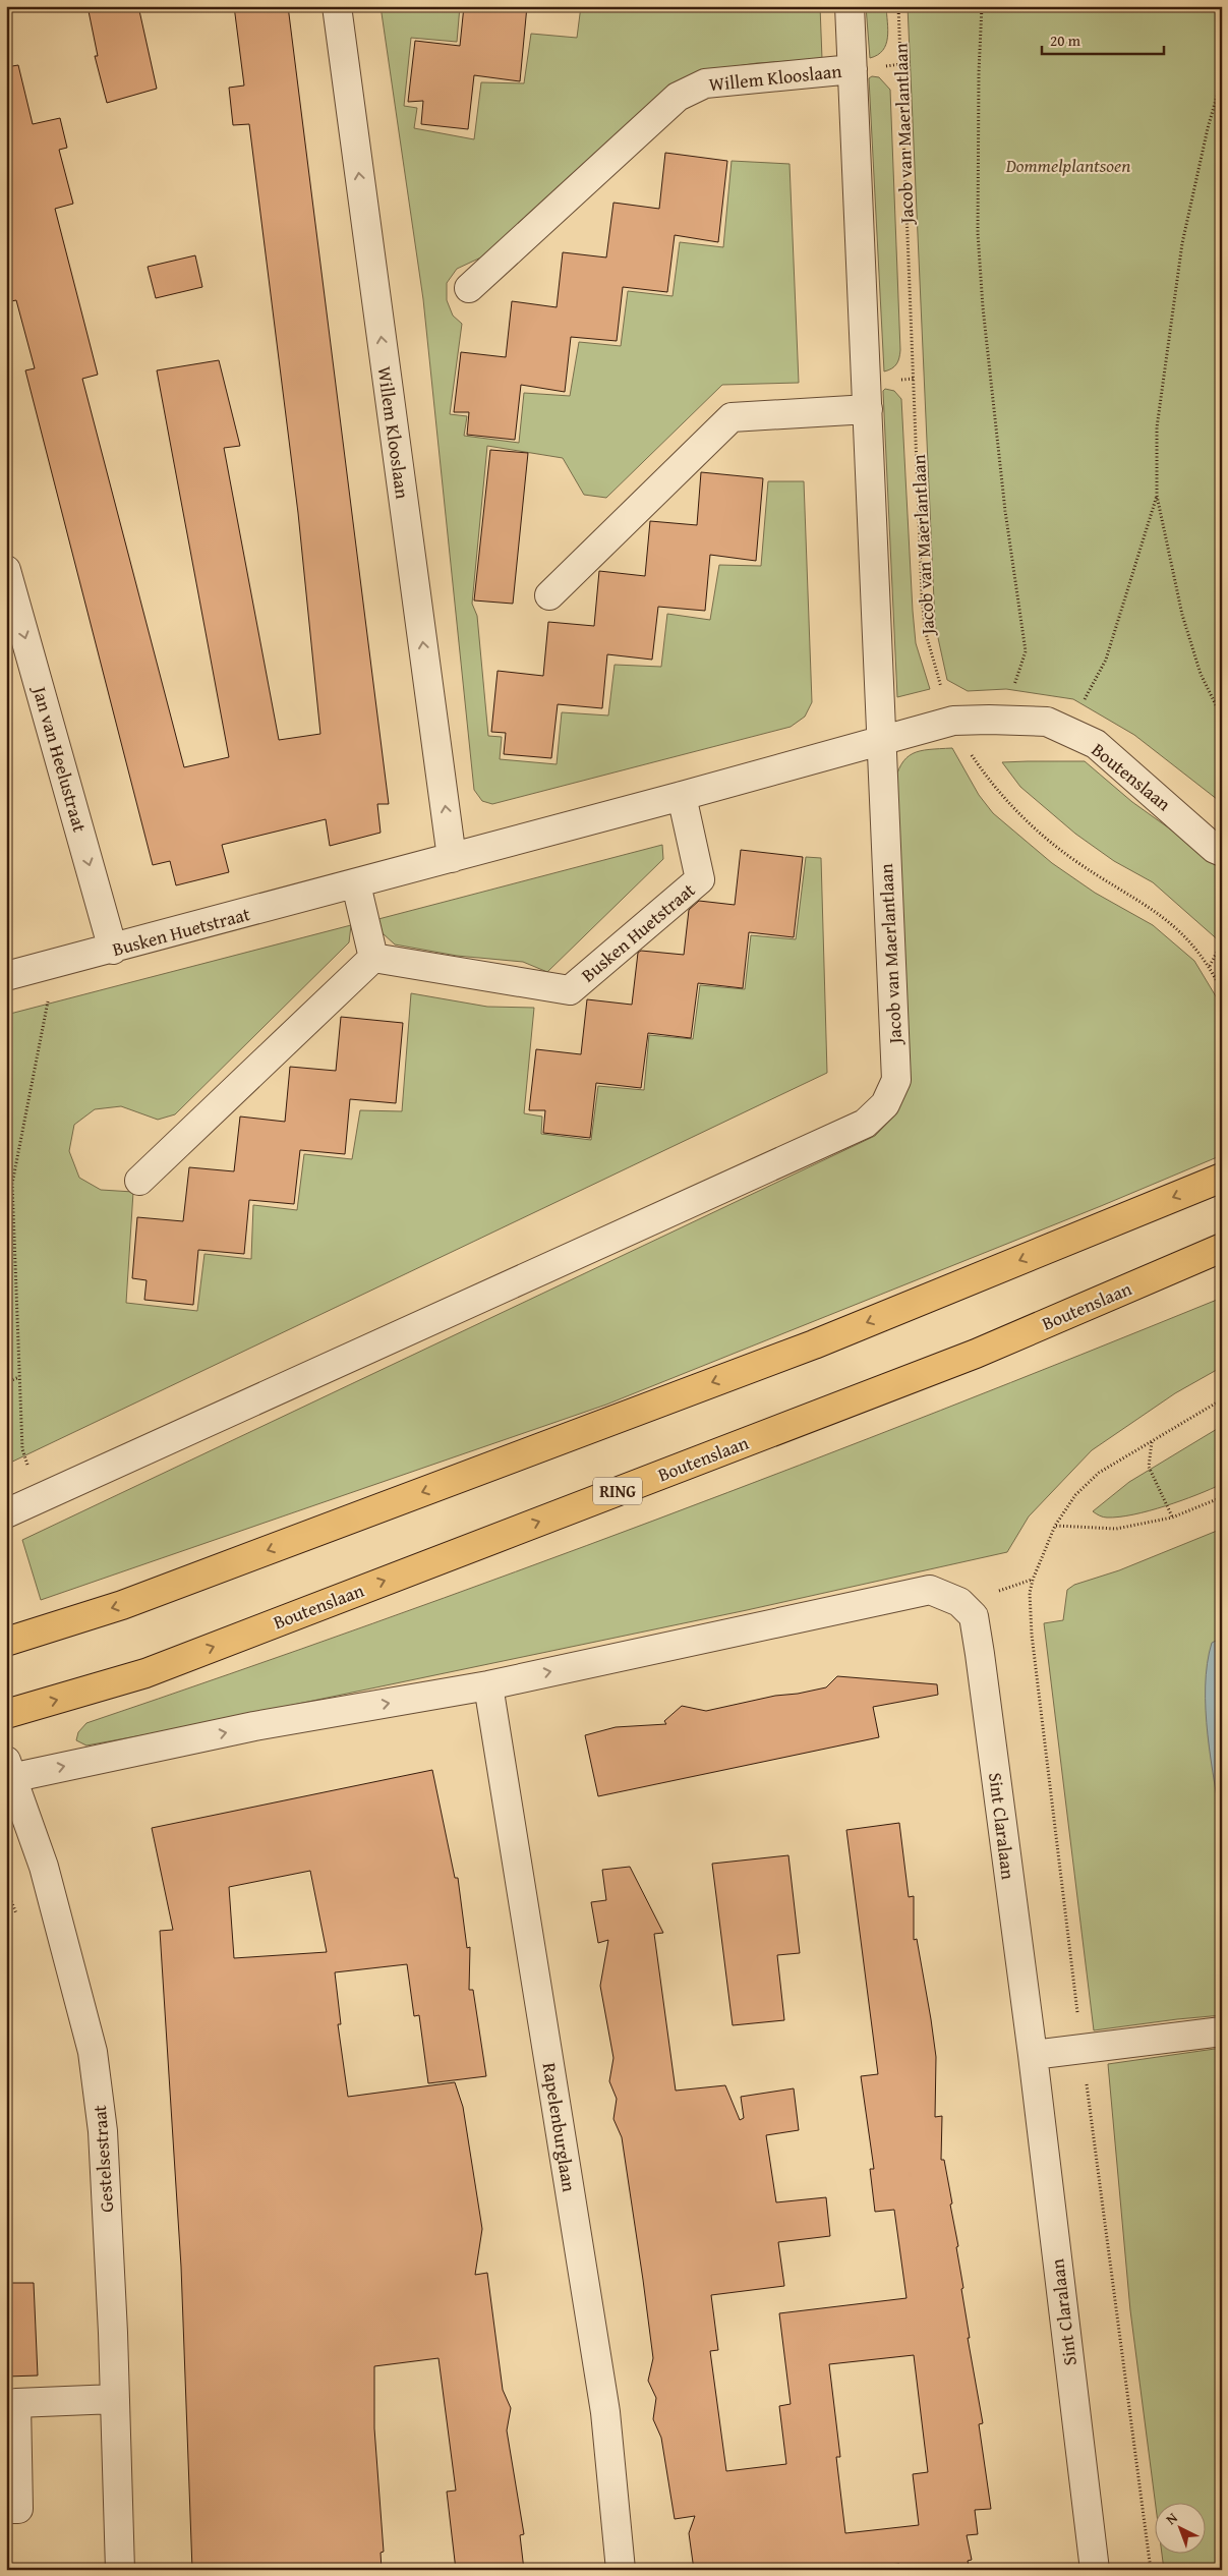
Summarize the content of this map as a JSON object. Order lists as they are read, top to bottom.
{
  "streets": {
    "main road": ["Boutenslaan", "RING"],
    "street": [
      "Willem Klooslaan",
      "Jacob van Maerlantlaan",
      "Jan van Heelustraat",
      "Busken Huetstraat",
      "Sint Claralaan",
      "Rapelenburglaan",
      "Gestelsestraat"
    ]
  },
  "crossings": [
    ["Willem Klooslaan", "Jacob van Maerlantlaan"],
    ["Willem Klooslaan", "Busken Huetstraat"],
    ["Jacob van Maerlantlaan", "Boutenslaan"],
    ["Jacob van Maerlantlaan", "Busken Huetstraat"],
    ["Jan van Heelustraat", "Busken Huetstraat"],
    ["Boutenslaan", "Busken Huetstraat"],
    ["Sint Claralaan", "Rapelenburglaan"]
  ],
  "one_way": ["Willem Klooslaan", "Jan van Heelustraat"],
  "parks": ["Dommelplantsoen"],
  "scale_bar": "20 m",
  "north": "top left"
}
